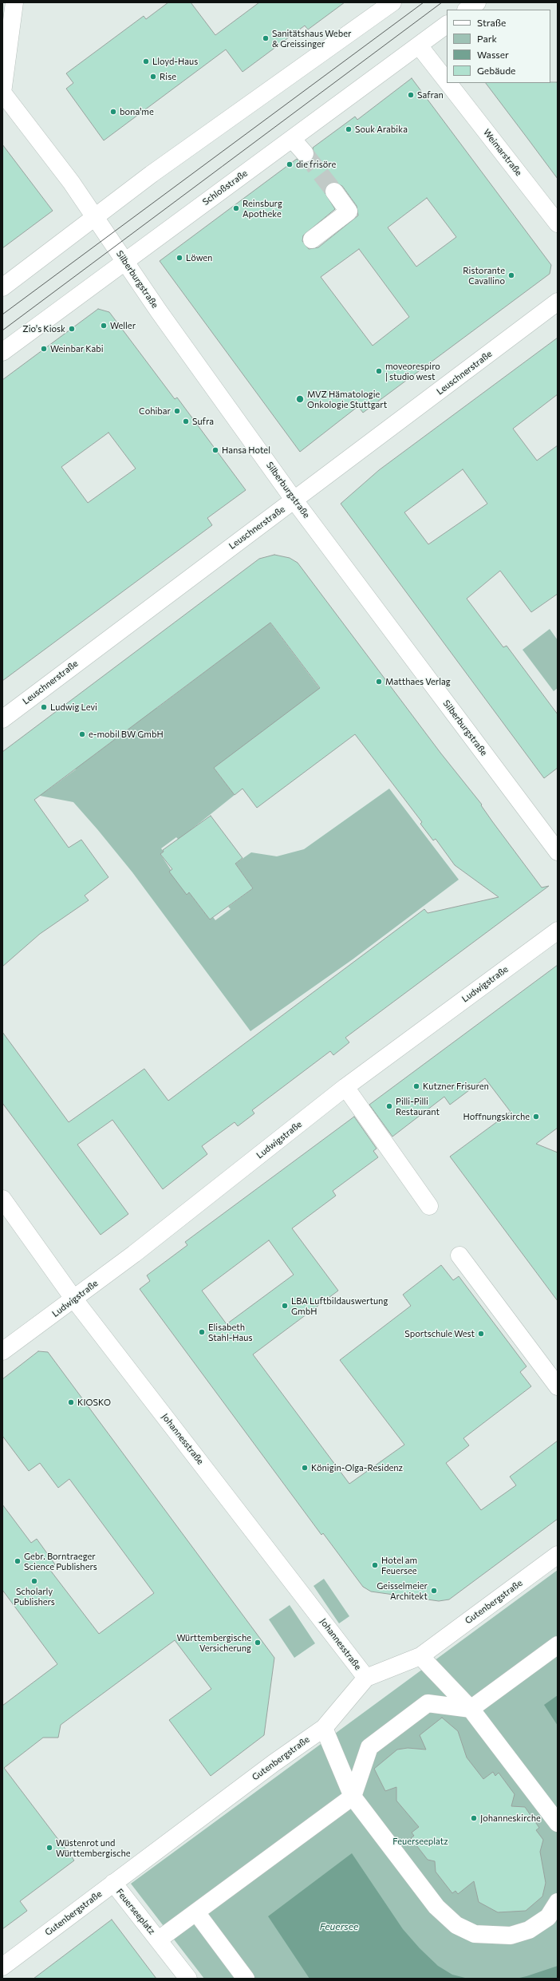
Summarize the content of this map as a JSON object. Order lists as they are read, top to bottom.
{
  "streets": {
    "street": [
      "Weimarstraße",
      "Schloßstraße",
      "Silberburgstraße",
      "Leuschnerstraße",
      "Ludwigstraße",
      "Johannesstraße",
      "Gutenbergstraße",
      "Feuerseeplatz"
    ]
  },
  "crossings": [
    ["Weimarstraße", "Schloßstraße"],
    ["Schloßstraße", "Silberburgstraße"],
    ["Silberburgstraße", "Leuschnerstraße"],
    ["Ludwigstraße", "Johannesstraße"],
    ["Johannesstraße", "Gutenbergstraße"],
    ["Gutenbergstraße", "Feuerseeplatz"]
  ],
  "water": ["Feuersee"],
  "parks": ["Feuerseeplatz"],
  "places": [
    "Sanitätshaus Weber & Greissinger",
    "Lloyd-Haus",
    "Rise",
    "Safran",
    "bona'me",
    "Souk Arabika",
    "die frisöre",
    "Reinsburg Apotheke",
    "Löwen",
    "Ristorante Cavallino",
    "Weller",
    "Zio's Kiosk",
    "Weinbar Kabi",
    "moveorespiro | studio west",
    "MVZ Hämatologie Onkologie Stuttgart",
    "Cohibar",
    "Sufra",
    "Hansa Hotel",
    "Matthaes Verlag",
    "Ludwig Levi",
    "e-mobil BW GmbH",
    "Kutzner Frisuren",
    "Pilli-Pilli Restaurant",
    "Hoffnungskirche",
    "LBA Luftbildauswertung GmbH",
    "Elisabeth Stahl-Haus",
    "Sportschule West",
    "KIOSKO",
    "Königin-Olga-Residenz",
    "Gebr. Borntraeger Science Publishers",
    "Hotel am Feuersee",
    "Scholarly Publishers",
    "Geisselmeier Architekt",
    "Württembergische Versicherung",
    "Johanneskirche",
    "Wüstenrot und Württembergische"
  ],
  "legend": [
    "Straße",
    "Park",
    "Wasser",
    "Gebäude"
  ]
}
